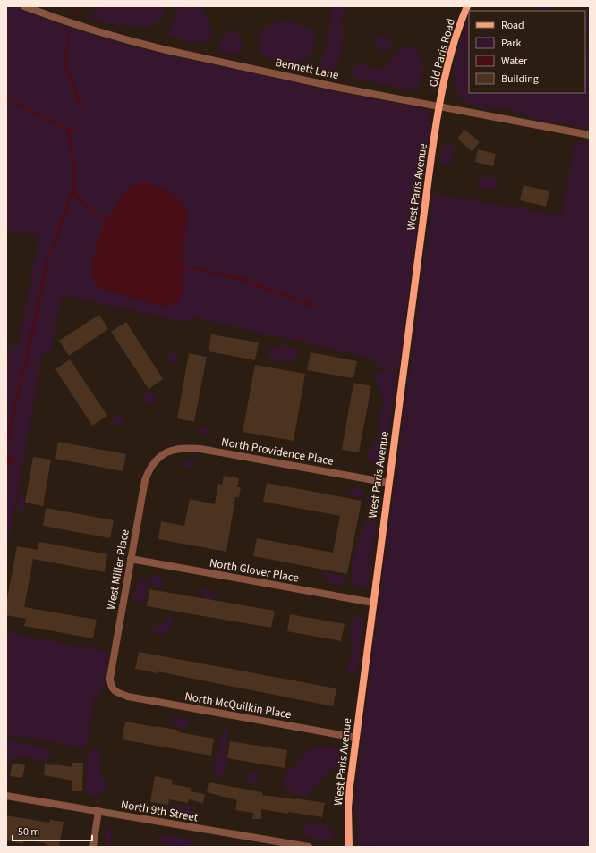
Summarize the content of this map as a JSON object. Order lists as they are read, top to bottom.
{
  "streets": {
    "main road": ["Old Paris Road", "West Paris Avenue"],
    "street": [
      "Bennett Lane",
      "North Providence Place",
      "West Miller Place",
      "North Glover Place",
      "North McQuilkin Place",
      "North 9th Street"
    ]
  },
  "crossings": [
    ["Old Paris Road", "Bennett Lane"],
    ["Old Paris Road", "West Paris Avenue"],
    ["Bennett Lane", "West Paris Avenue"],
    ["West Paris Avenue", "North Providence Place"],
    ["West Paris Avenue", "North Glover Place"],
    ["West Paris Avenue", "North McQuilkin Place"],
    ["North Providence Place", "West Miller Place"],
    ["West Miller Place", "North Glover Place"],
    ["West Miller Place", "North McQuilkin Place"]
  ],
  "legend": [
    "Road",
    "Park",
    "Water",
    "Building"
  ],
  "scale_bar": "50 m"
}
